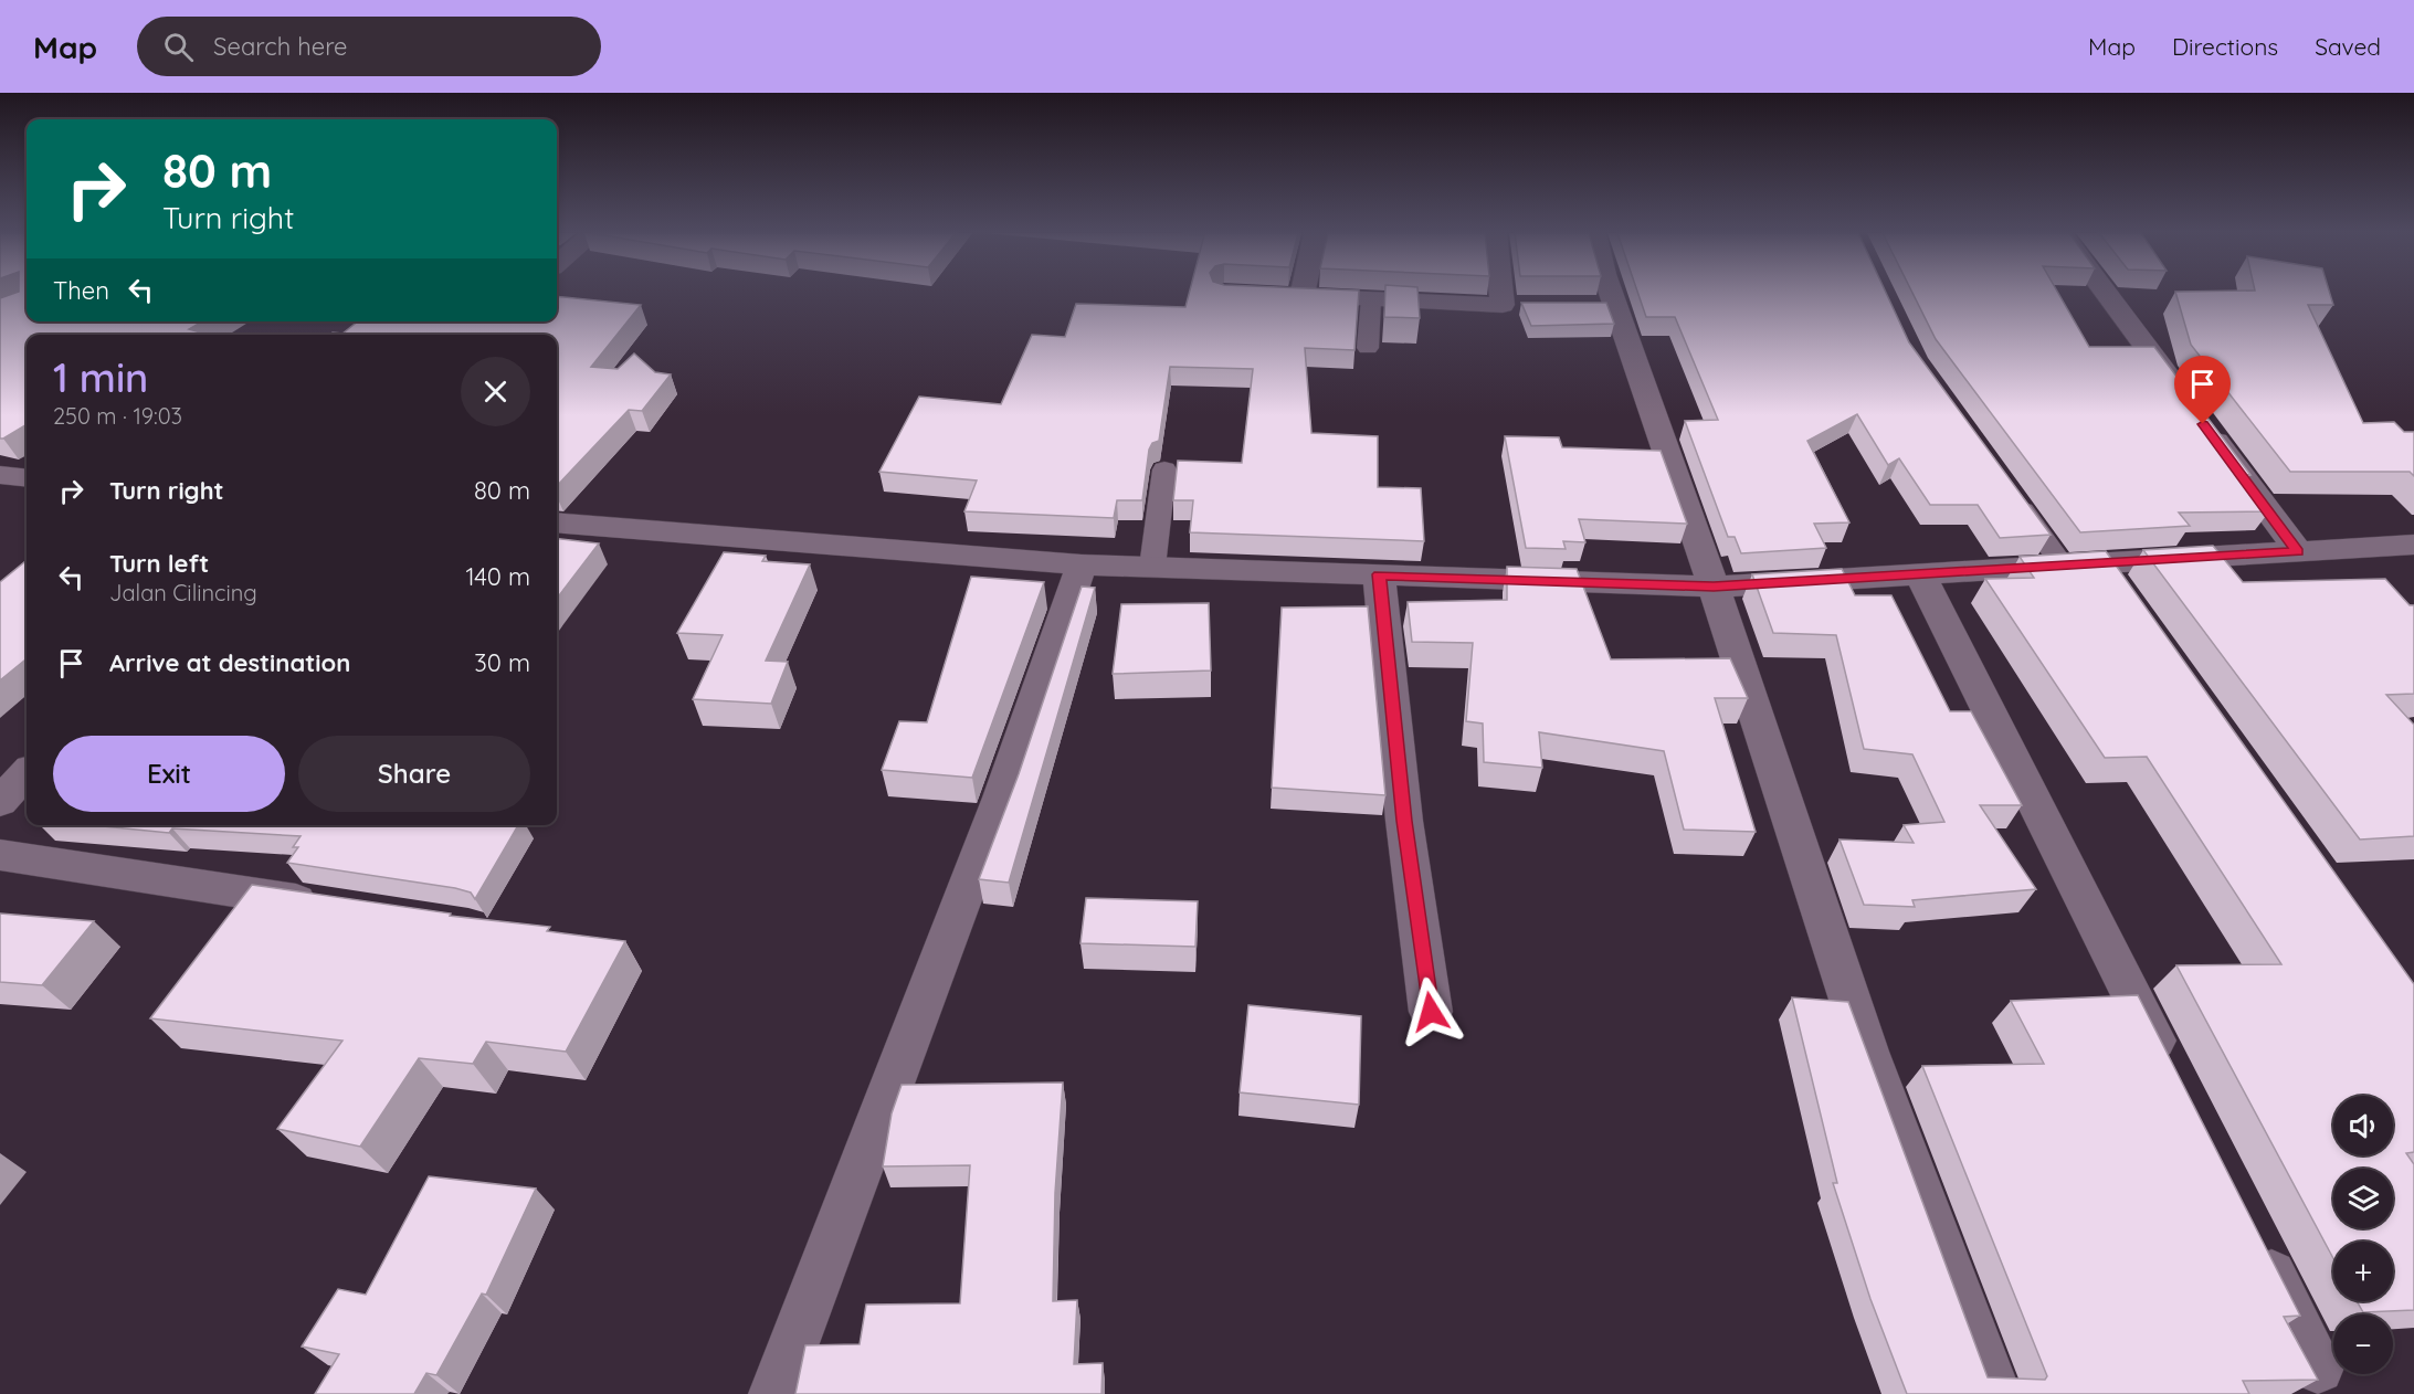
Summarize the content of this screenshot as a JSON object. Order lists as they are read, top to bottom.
{
  "page": {
    "header": "Map",
    "search": "Search here",
    "nav": ["Map", "Directions", "Saved"],
    "turn": ["80 m", "Turn right"],
    "then": "Then",
    "heading": ["1 min", "250 m · 19:03"],
    "list": [
      {
        "name": "Turn right",
        "value": "80 m"
      },
      {
        "name": "Turn left",
        "note": "Jalan Cilincing",
        "value": "140 m"
      },
      {
        "name": "Arrive at destination",
        "value": "30 m"
      }
    ],
    "buttons": ["Exit", "Share"],
    "map_buttons": ["+", "−"]
  }
}
